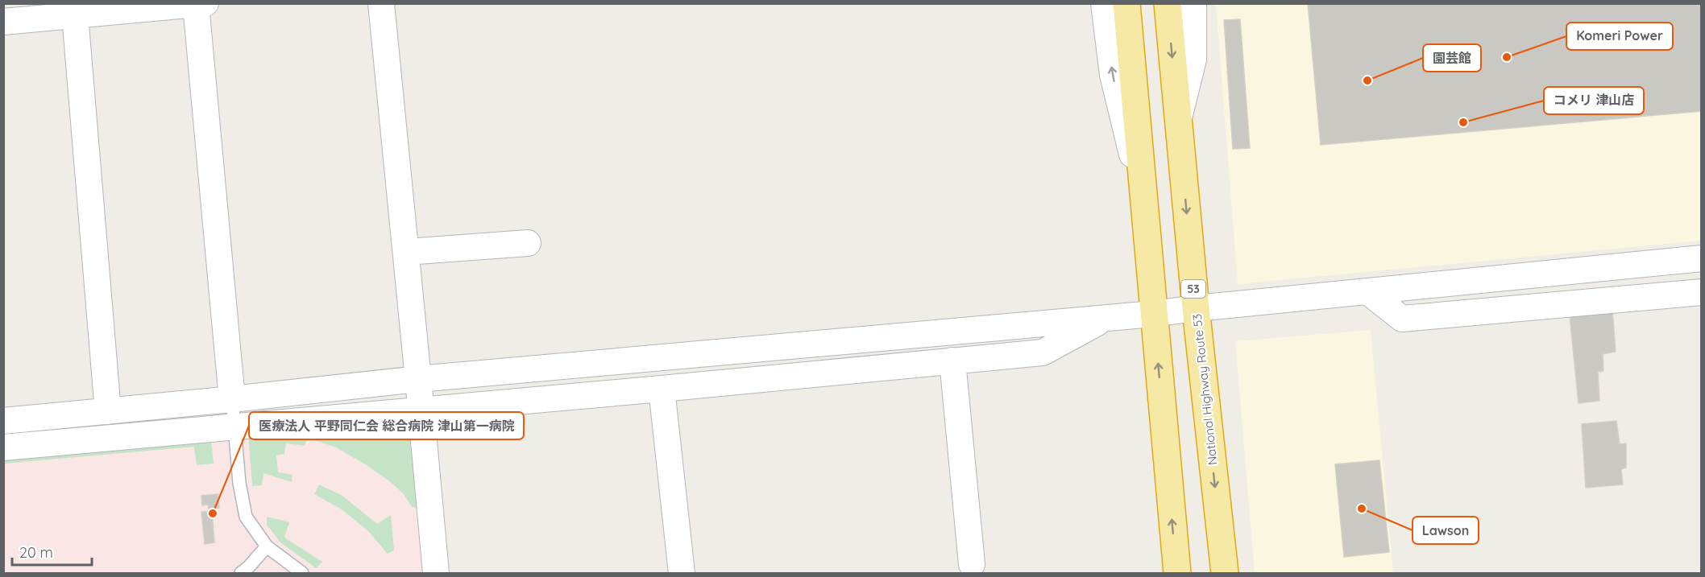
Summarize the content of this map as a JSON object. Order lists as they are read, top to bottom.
{
  "streets": {
    "highway": ["53", "National Highway Route 53"]
  },
  "places": [
    "Komeri Power",
    "園芸館",
    "コメリ 津山店",
    "Lawson",
    "医療法人 平野同仁会 総合病院 津山第一病院"
  ],
  "scale_bar": "20 m"
}
